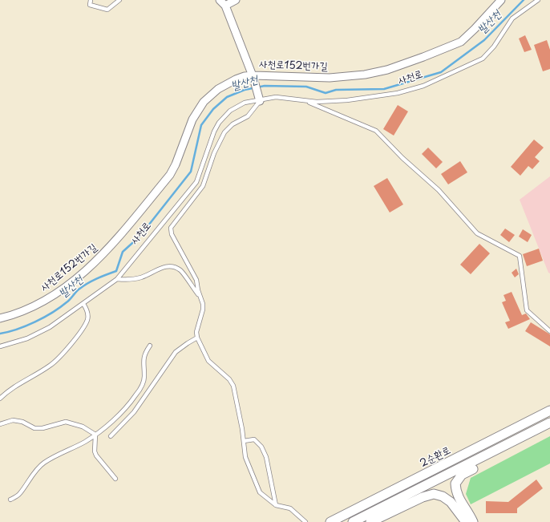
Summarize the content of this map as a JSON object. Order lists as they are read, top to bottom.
{
  "streets": {
    "street": ["사천로152번가길", "2순환로"],
    "lane": ["사천로"]
  },
  "water": ["발산천"]
}
